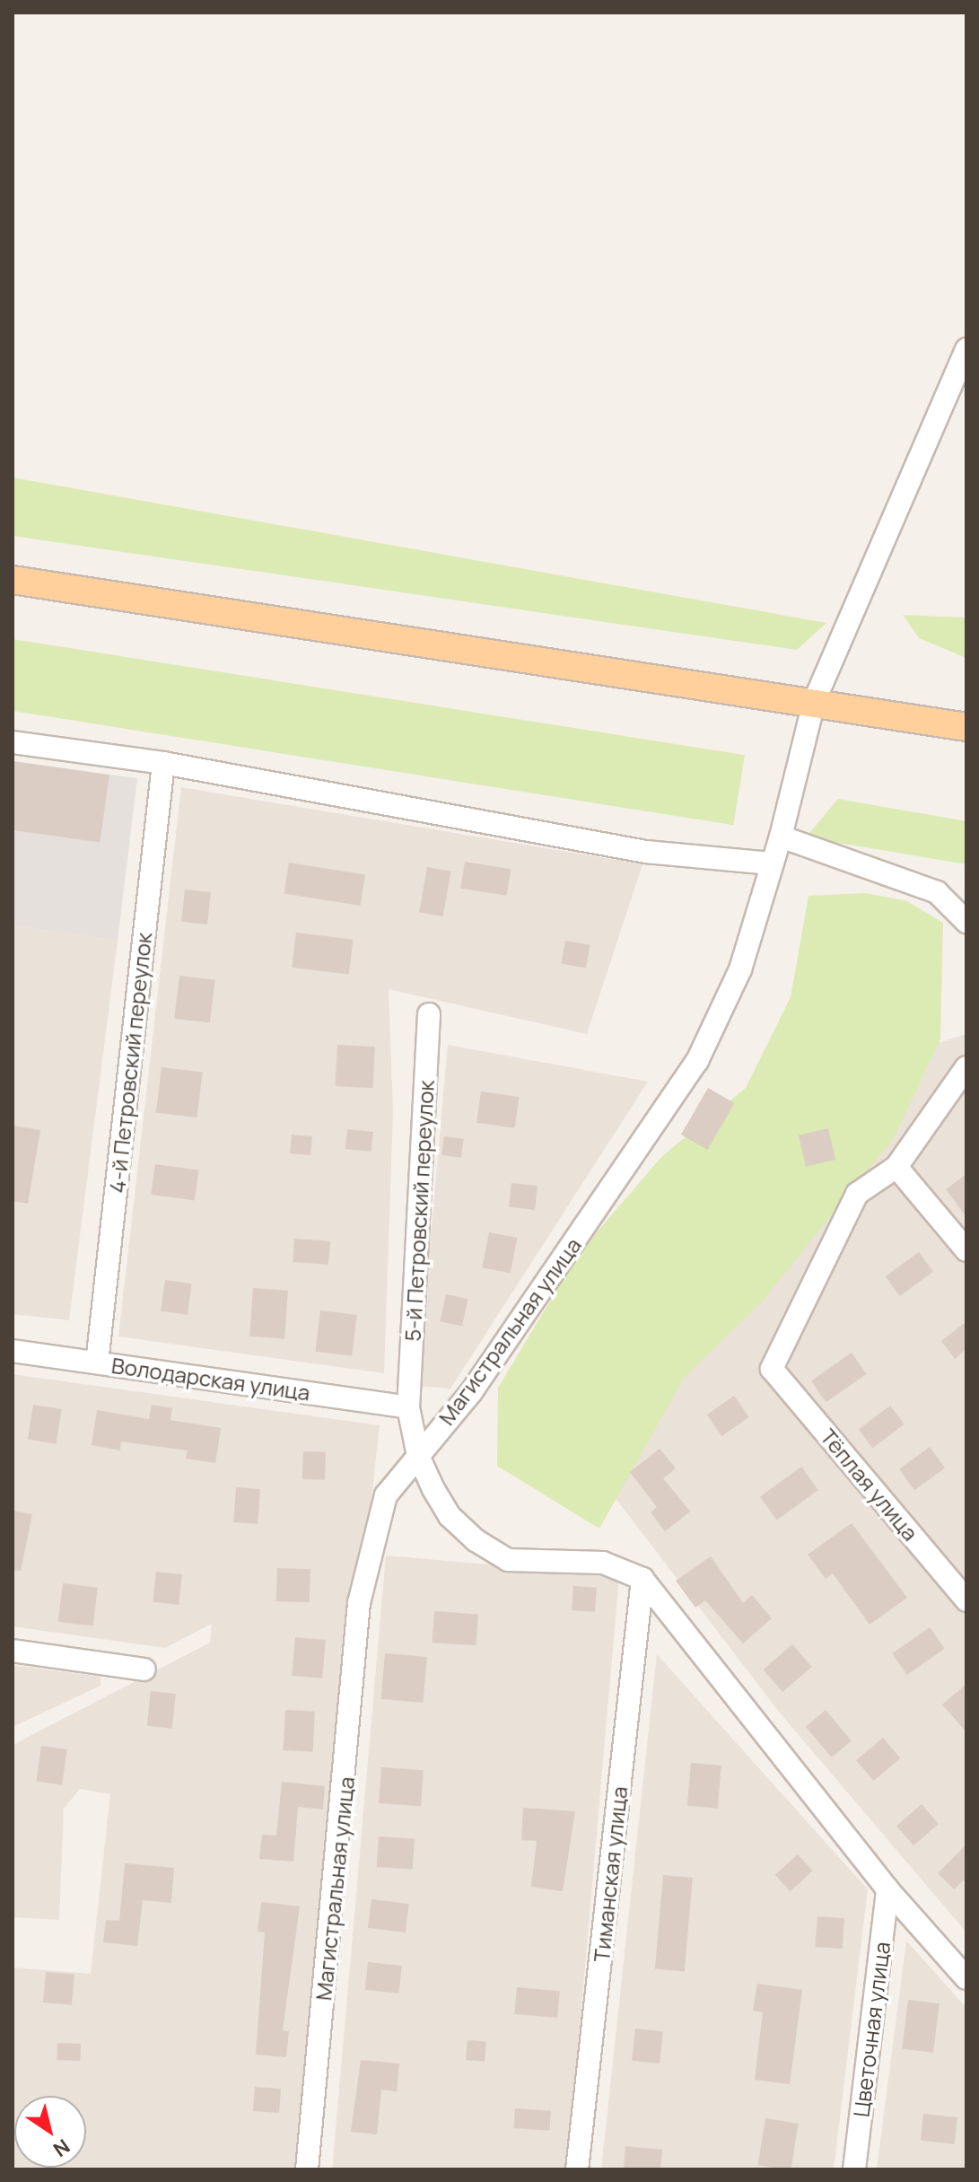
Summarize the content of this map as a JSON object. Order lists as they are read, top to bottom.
{
  "streets": {
    "street": [
      "4-й Петровский переулок",
      "5-й Петровский переулок",
      "Магистральная улица",
      "Володарская улица",
      "Тёплая улица",
      "Тиманская улица",
      "Цветочная улица"
    ]
  },
  "crossings": [
    ["4-й Петровский переулок", "Володарская улица"],
    ["5-й Петровский переулок", "Магистральная улица"],
    ["5-й Петровский переулок", "Володарская улица"],
    ["5-й Петровский переулок", "Тиманская улица"]
  ],
  "north": "bottom right"
}
